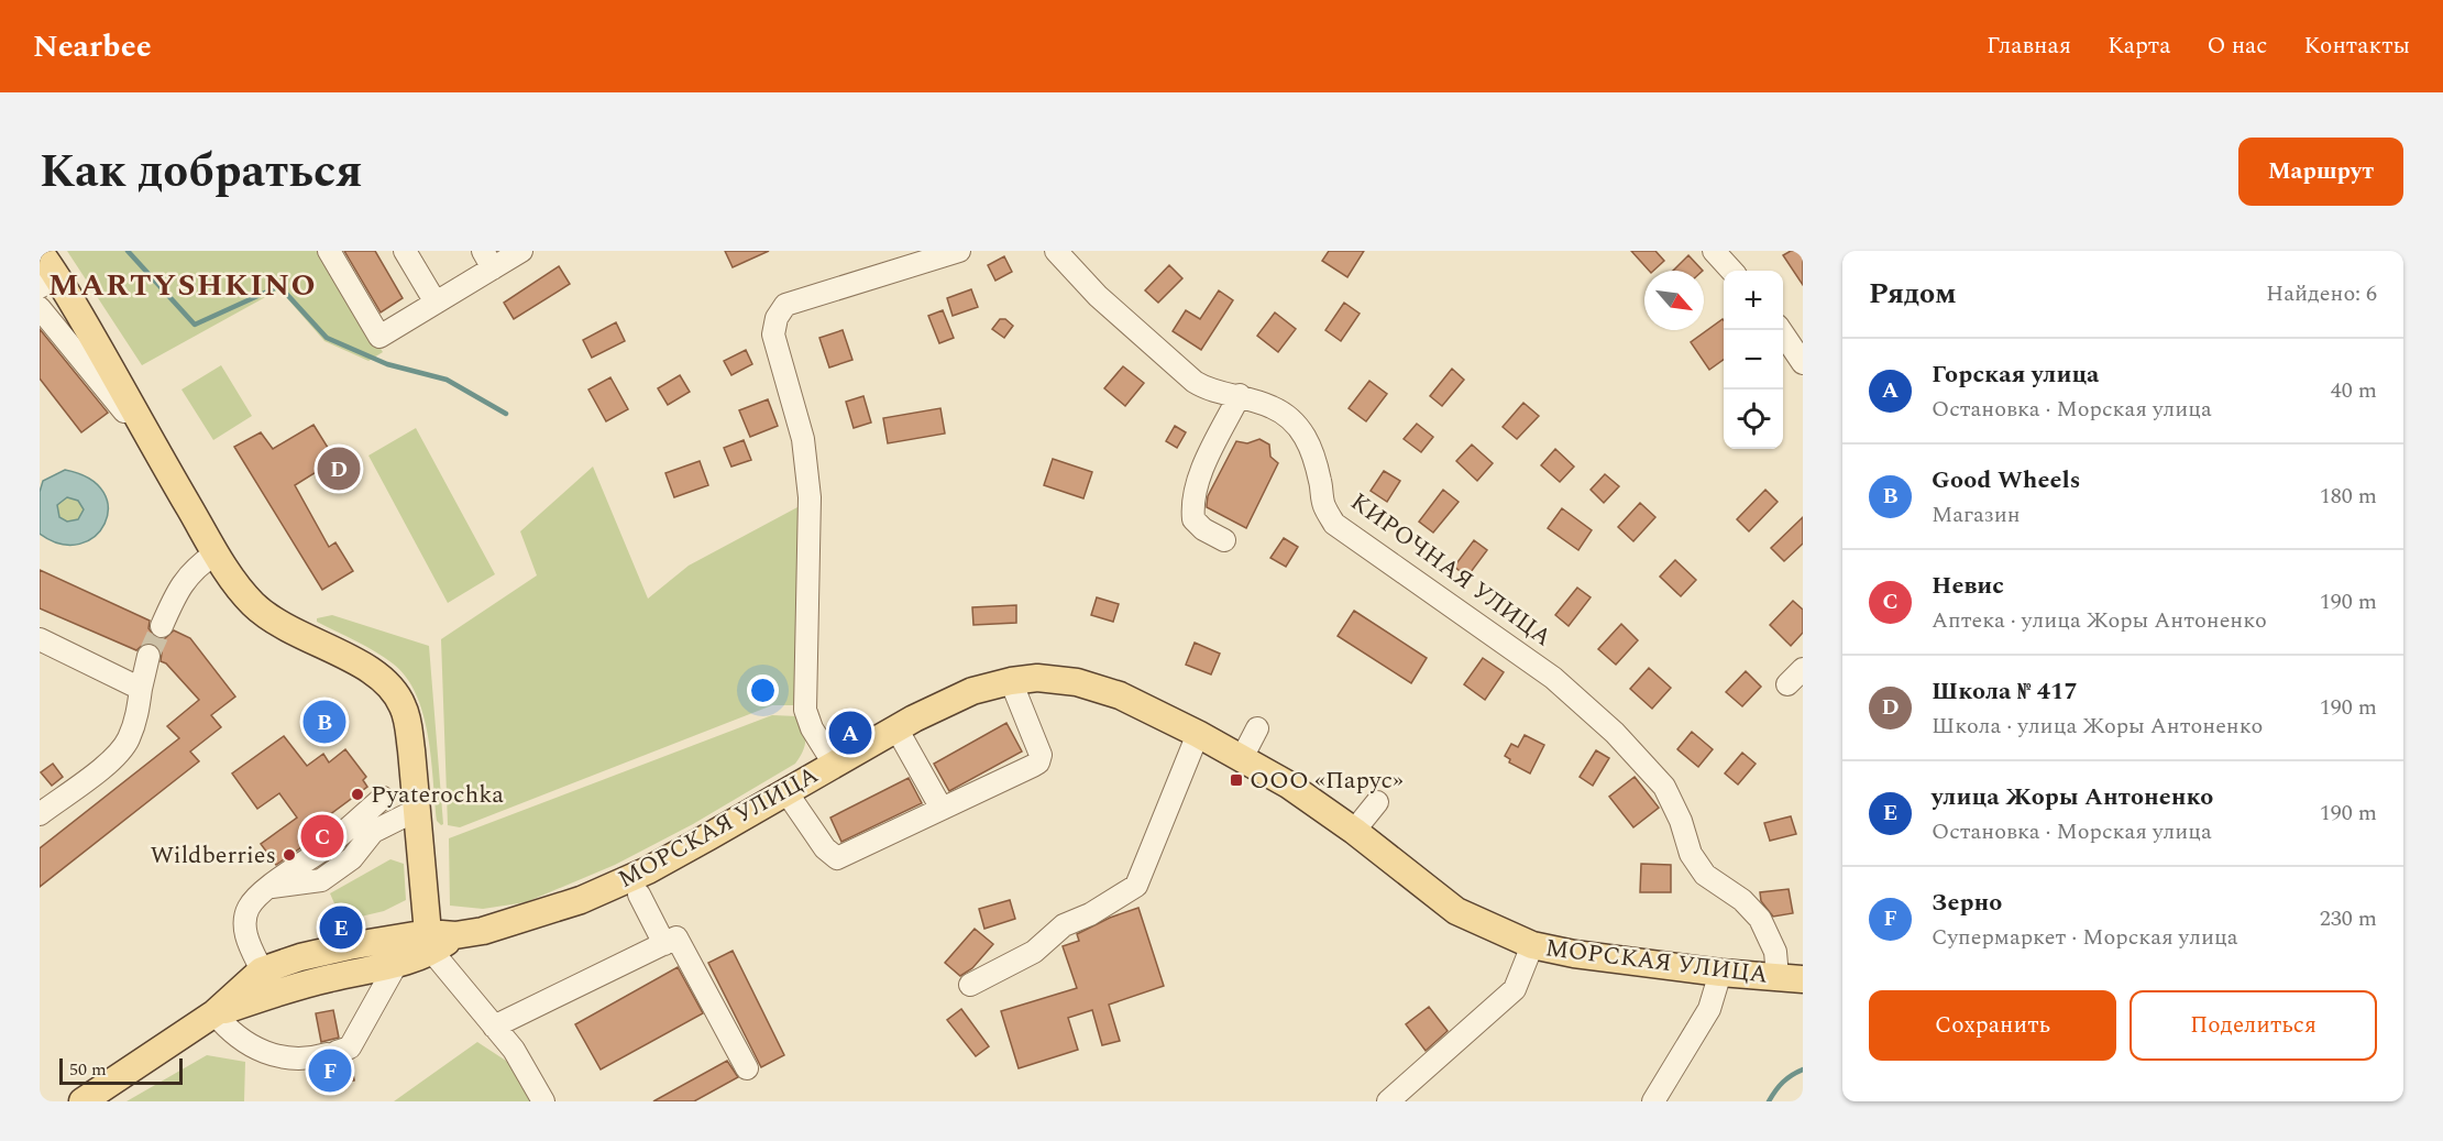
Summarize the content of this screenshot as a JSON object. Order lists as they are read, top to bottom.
{
  "streets": {
    "main road": ["МОРСКАЯ УЛИЦА"],
    "street": ["КИРОЧНАЯ УЛИЦА"]
  },
  "crossings": [
    ["КИРОЧНАЯ УЛИЦА", "МОРСКАЯ УЛИЦА"]
  ],
  "districts": ["MARTYSHKINO"],
  "places": {
    "transit": ["ООО «Парус»"],
    "other": ["Pyaterochka", "Wildberries"]
  },
  "scale_bar": "50 m",
  "north": "bottom right",
  "page": {
    "header": "Nearbee",
    "nav": [
      "Главная",
      "Карта",
      "О нас",
      "Контакты"
    ],
    "title": "Как добраться",
    "buttons": [
      "Маршрут",
      ["Сохранить", "Поделиться"]
    ],
    "heading": ["Рядом", "Найдено: 6"],
    "map_buttons": ["+", "−"],
    "list": [
      {
        "mark": "A",
        "name": "Горская улица",
        "note": "Остановка · Морская улица",
        "value": "40 m"
      },
      {
        "mark": "B",
        "name": "Good Wheels",
        "note": "Магазин",
        "value": "180 m"
      },
      {
        "mark": "C",
        "name": "Невис",
        "note": "Аптека · улица Жоры Антоненко",
        "value": "190 m"
      },
      {
        "mark": "D",
        "name": "Школа № 417",
        "note": "Школа · улица Жоры Антоненко",
        "value": "190 m"
      },
      {
        "mark": "E",
        "name": "улица Жоры Антоненко",
        "note": "Остановка · Морская улица",
        "value": "190 m"
      },
      {
        "mark": "F",
        "name": "Зерно",
        "note": "Супермаркет · Морская улица",
        "value": "230 m"
      }
    ],
    "pins": [
      "D",
      "B",
      "A",
      "C",
      "E",
      "F"
    ],
    "scale": "50 m"
  }
}
